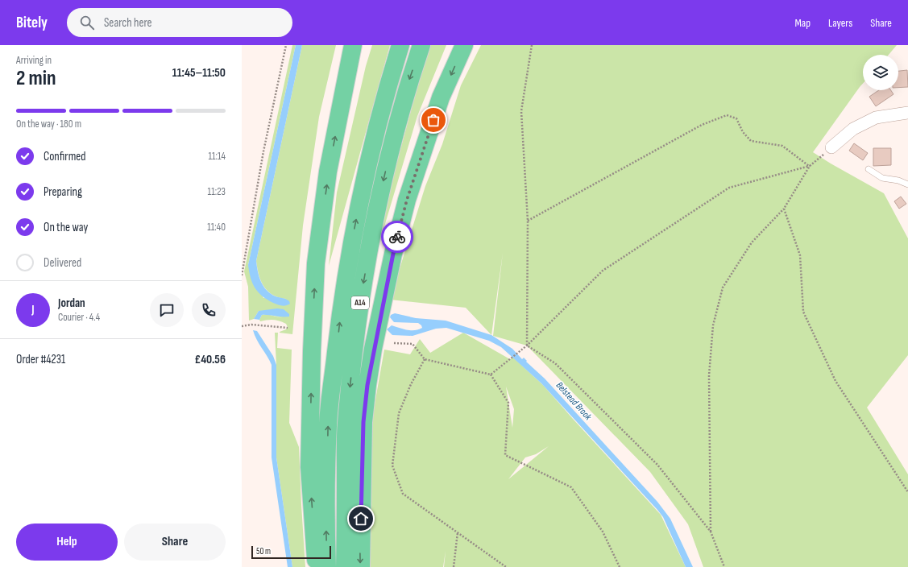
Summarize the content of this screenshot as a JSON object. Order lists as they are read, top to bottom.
{
  "streets": {
    "highway": ["A14"]
  },
  "water": ["Belstead Brook"],
  "scale_bar": "50 m",
  "page": {
    "header": "Bitely",
    "search": "Search here",
    "nav": ["Map", "Layers", "Share"],
    "heading": ["2 min", "Arriving in", "11:45–11:50"],
    "panel": [
      "Jordan",
      "Courier · 4.4",
      "Order #4231",
      "£40.56"
    ],
    "bar": "On the way · 180 m",
    "list": [
      ["Confirmed", "11:14"],
      ["Preparing", "11:23"],
      ["On the way", "11:40"],
      "Delivered"
    ],
    "round": "J",
    "buttons": ["Help", "Share"],
    "scale": "50 m"
  }
}
